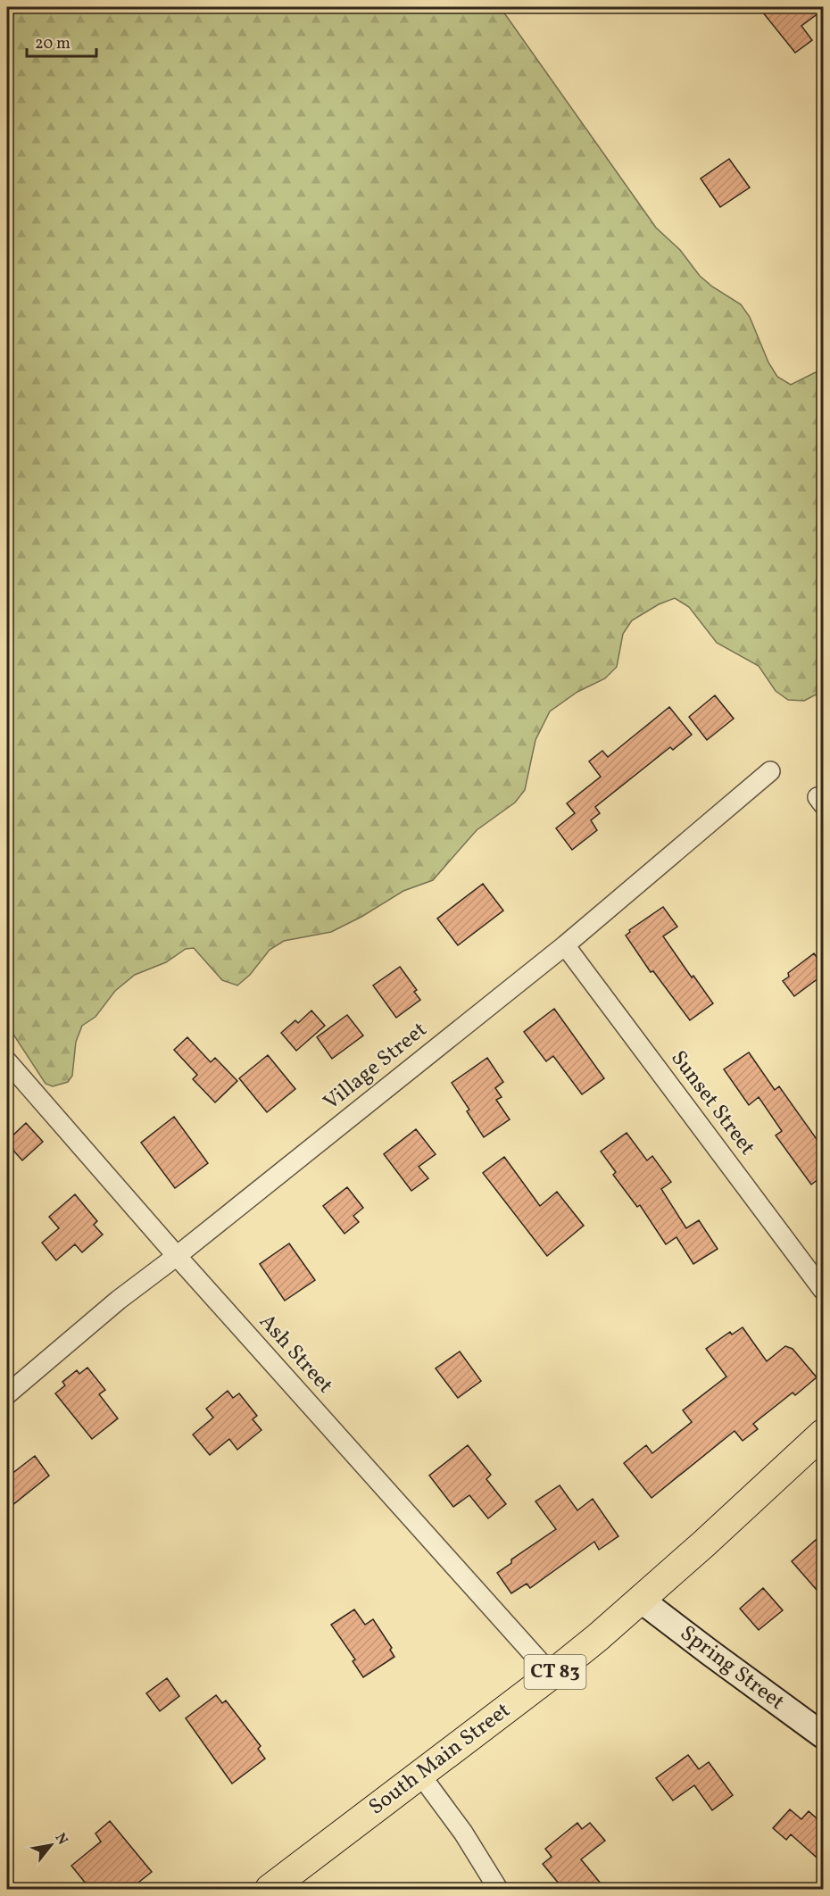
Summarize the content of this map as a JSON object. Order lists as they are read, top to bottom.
{
  "streets": {
    "main road": ["CT 83", "South Main Street"],
    "street": [
      "Village Street",
      "Sunset Street",
      "Ash Street",
      "Spring Street"
    ]
  },
  "crossings": [
    ["Village Street", "Sunset Street"],
    ["Village Street", "Ash Street"],
    ["Ash Street", "South Main Street"],
    ["Spring Street", "South Main Street"]
  ],
  "scale_bar": "20 m",
  "north": "top right"
}
